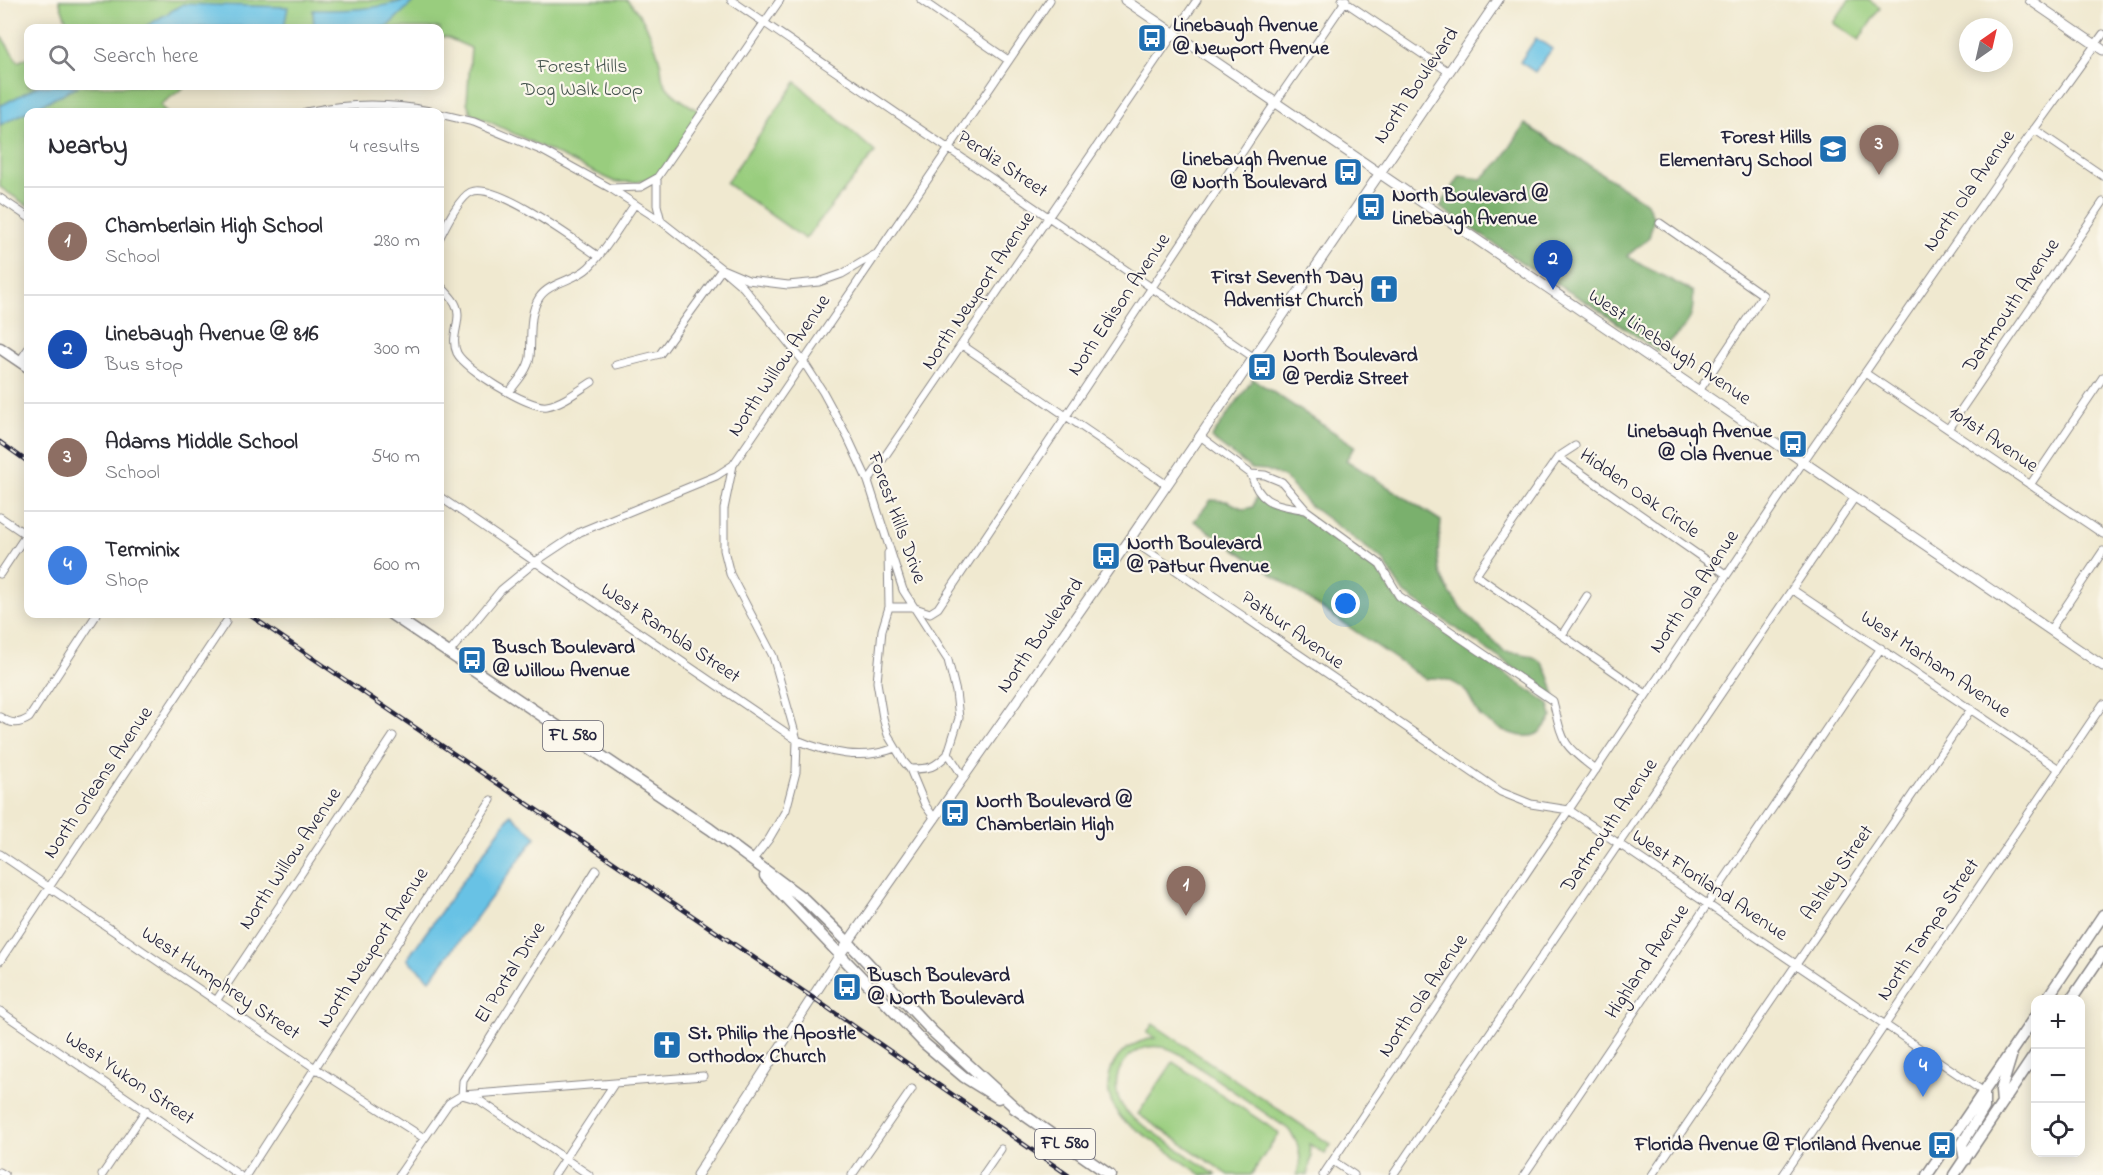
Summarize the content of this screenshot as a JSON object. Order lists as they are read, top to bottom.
{
  "streets": {
    "main road": ["FL 580"],
    "street": [
      "North Boulevard",
      "Perdiz Street",
      "North Ola Avenue",
      "North Newport Avenue",
      "Norh Edison Avenue",
      "Dartmouth Avenue",
      "West Linebaugh Avenue",
      "North Willow Avenue",
      "101st Avenue",
      "Hidden Oak Circle",
      "Forest Hills Drive",
      "Patbur Avenue",
      "West Rambla Street",
      "West Marham Avenue",
      "North Orleans Avenue",
      "Ashley Street",
      "West Floriland Avenue",
      "North Tampa Street",
      "Highland Avenue",
      "El Portal Drive",
      "West Humphrey Street",
      "West Yukon Street"
    ]
  },
  "crossings": [
    ["North Boulevard", "Perdiz Street"],
    ["North Boulevard", "West Linebaugh Avenue"],
    ["North Boulevard", "Forest Hills Drive"],
    ["North Boulevard", "Patbur Avenue"],
    ["North Boulevard", "FL 580"],
    ["Perdiz Street", "North Newport Avenue"],
    ["Perdiz Street", "Norh Edison Avenue"],
    ["Perdiz Street", "North Willow Avenue"],
    ["North Ola Avenue", "West Linebaugh Avenue"],
    ["North Ola Avenue", "101st Avenue"],
    ["North Ola Avenue", "Hidden Oak Circle"],
    ["North Ola Avenue", "West Floriland Avenue"],
    ["North Newport Avenue", "West Linebaugh Avenue"],
    ["North Newport Avenue", "Forest Hills Drive"],
    ["North Newport Avenue", "West Humphrey Street"],
    ["Norh Edison Avenue", "West Linebaugh Avenue"],
    ["Norh Edison Avenue", "Forest Hills Drive"],
    ["Dartmouth Avenue", "West Linebaugh Avenue"],
    ["Dartmouth Avenue", "101st Avenue"],
    ["Dartmouth Avenue", "West Marham Avenue"],
    ["Dartmouth Avenue", "West Floriland Avenue"],
    ["North Willow Avenue", "Forest Hills Drive"],
    ["North Willow Avenue", "West Rambla Street"],
    ["North Willow Avenue", "FL 580"],
    ["North Willow Avenue", "West Humphrey Street"],
    ["Forest Hills Drive", "West Rambla Street"],
    ["Patbur Avenue", "West Floriland Avenue"],
    ["West Marham Avenue", "Ashley Street"],
    ["West Marham Avenue", "North Tampa Street"],
    ["West Marham Avenue", "Highland Avenue"],
    ["North Orleans Avenue", "West Humphrey Street"],
    ["Ashley Street", "West Floriland Avenue"],
    ["West Floriland Avenue", "North Tampa Street"],
    ["West Floriland Avenue", "Highland Avenue"],
    ["El Portal Drive", "West Humphrey Street"]
  ],
  "parks": ["Forest Hills Dog Walk Loop"],
  "places": {
    "bus stop": [
      "Linebaugh Avenue @ Newport Avenue",
      "Linebaugh Avenue @ North Boulevard",
      "North Boulevard @ Linebaugh Avenue",
      "North Boulevard @ Perdiz Street",
      "Linebaugh Avenue @ Ola Avenue",
      "North Boulevard @ Patbur Avenue",
      "Busch Boulevard @ Willow Avenue",
      "North Boulevard @ Chamberlain High",
      "Busch Boulevard @ North Boulevard",
      "Florida Avenue @ Floriland Avenue"
    ],
    "school or university": ["Forest Hills Elementary School"],
    "church": ["First Seventh Day Adventist Church", "St. Philip the Apostle Orthodox Church"]
  },
  "north": "top right",
  "page": {
    "search": "Search here",
    "heading": ["Nearby", "4 results"],
    "pins": [
      "3",
      "2",
      "1",
      "4"
    ],
    "list": [
      {
        "mark": "1",
        "name": "Chamberlain High School",
        "note": "School",
        "value": "280 m"
      },
      {
        "mark": "2",
        "name": "Linebaugh Avenue @ 816",
        "note": "Bus stop",
        "value": "300 m"
      },
      {
        "mark": "3",
        "name": "Adams Middle School",
        "note": "School",
        "value": "540 m"
      },
      {
        "mark": "4",
        "name": "Terminix",
        "note": "Shop",
        "value": "600 m"
      }
    ],
    "map_buttons": ["+", "−"]
  }
}
